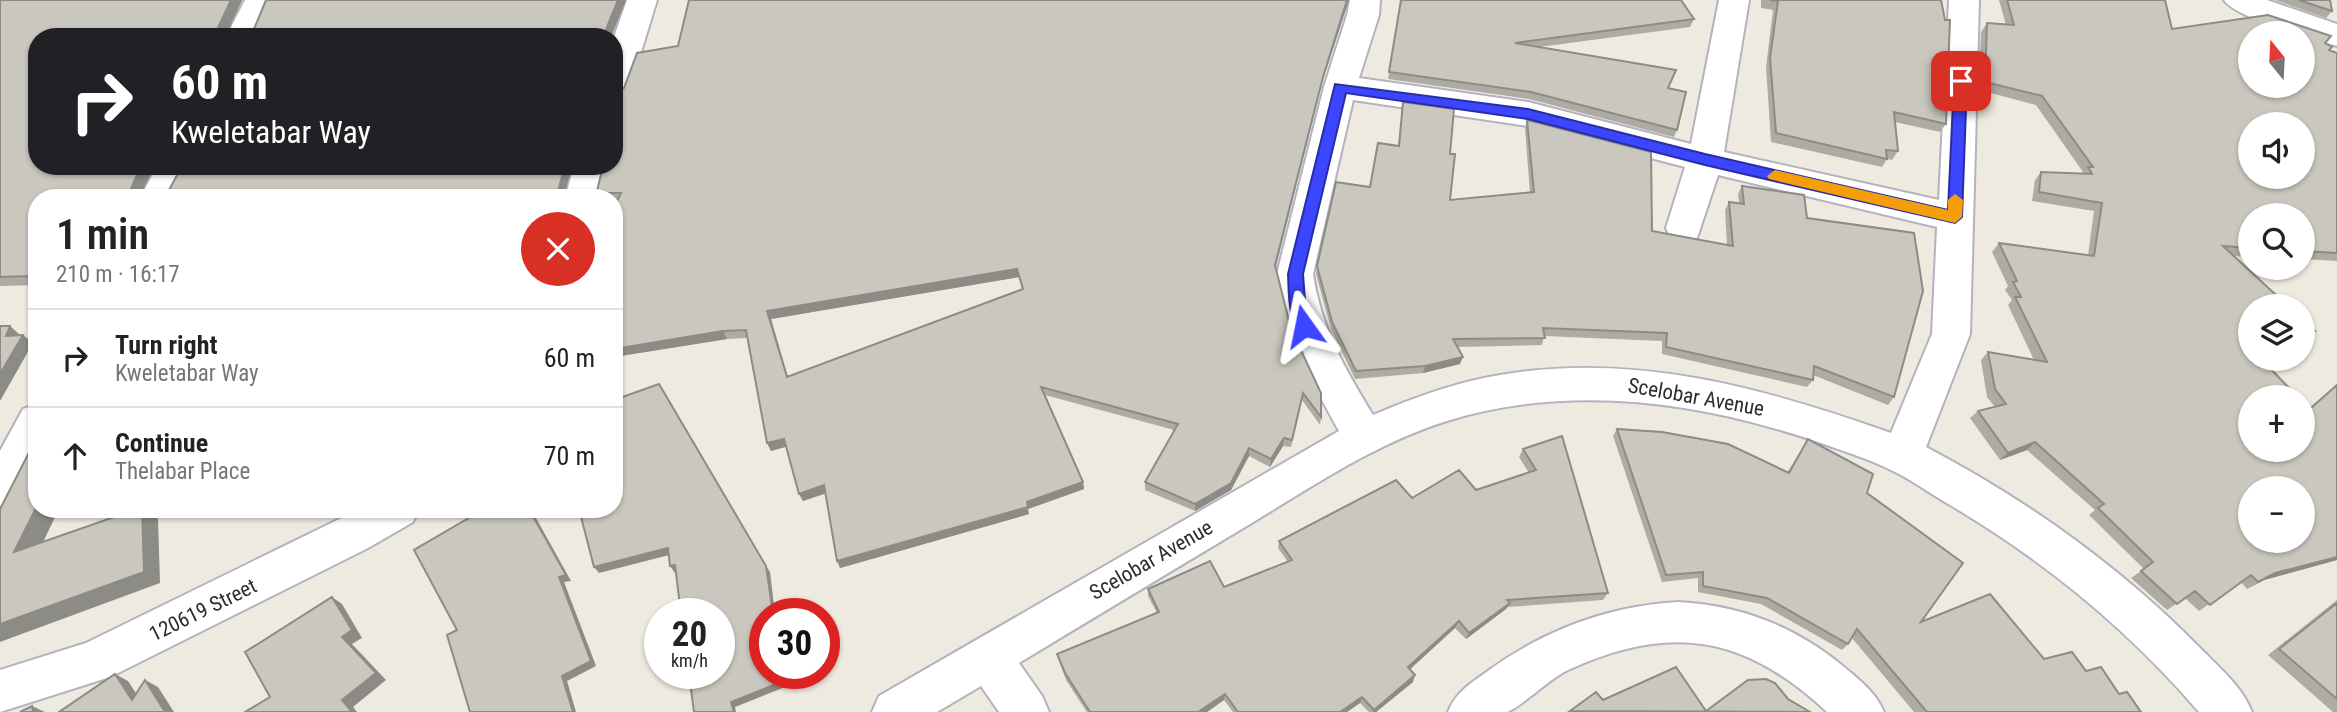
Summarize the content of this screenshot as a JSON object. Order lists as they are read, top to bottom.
{
  "streets": {
    "street": ["Scelobar Avenue", "120619 Street"]
  },
  "north": "top",
  "page": {
    "map_buttons": ["+", "−"],
    "turn": ["60 m", "Kweletabar Way"],
    "heading": ["1 min", "210 m · 16:17"],
    "list": [
      {
        "name": "Turn right",
        "note": "Kweletabar Way",
        "value": "60 m"
      },
      {
        "name": "Continue",
        "note": "Thelabar Place",
        "value": "70 m"
      }
    ],
    "speed": "20 km/h",
    "limit": "30"
  }
}
